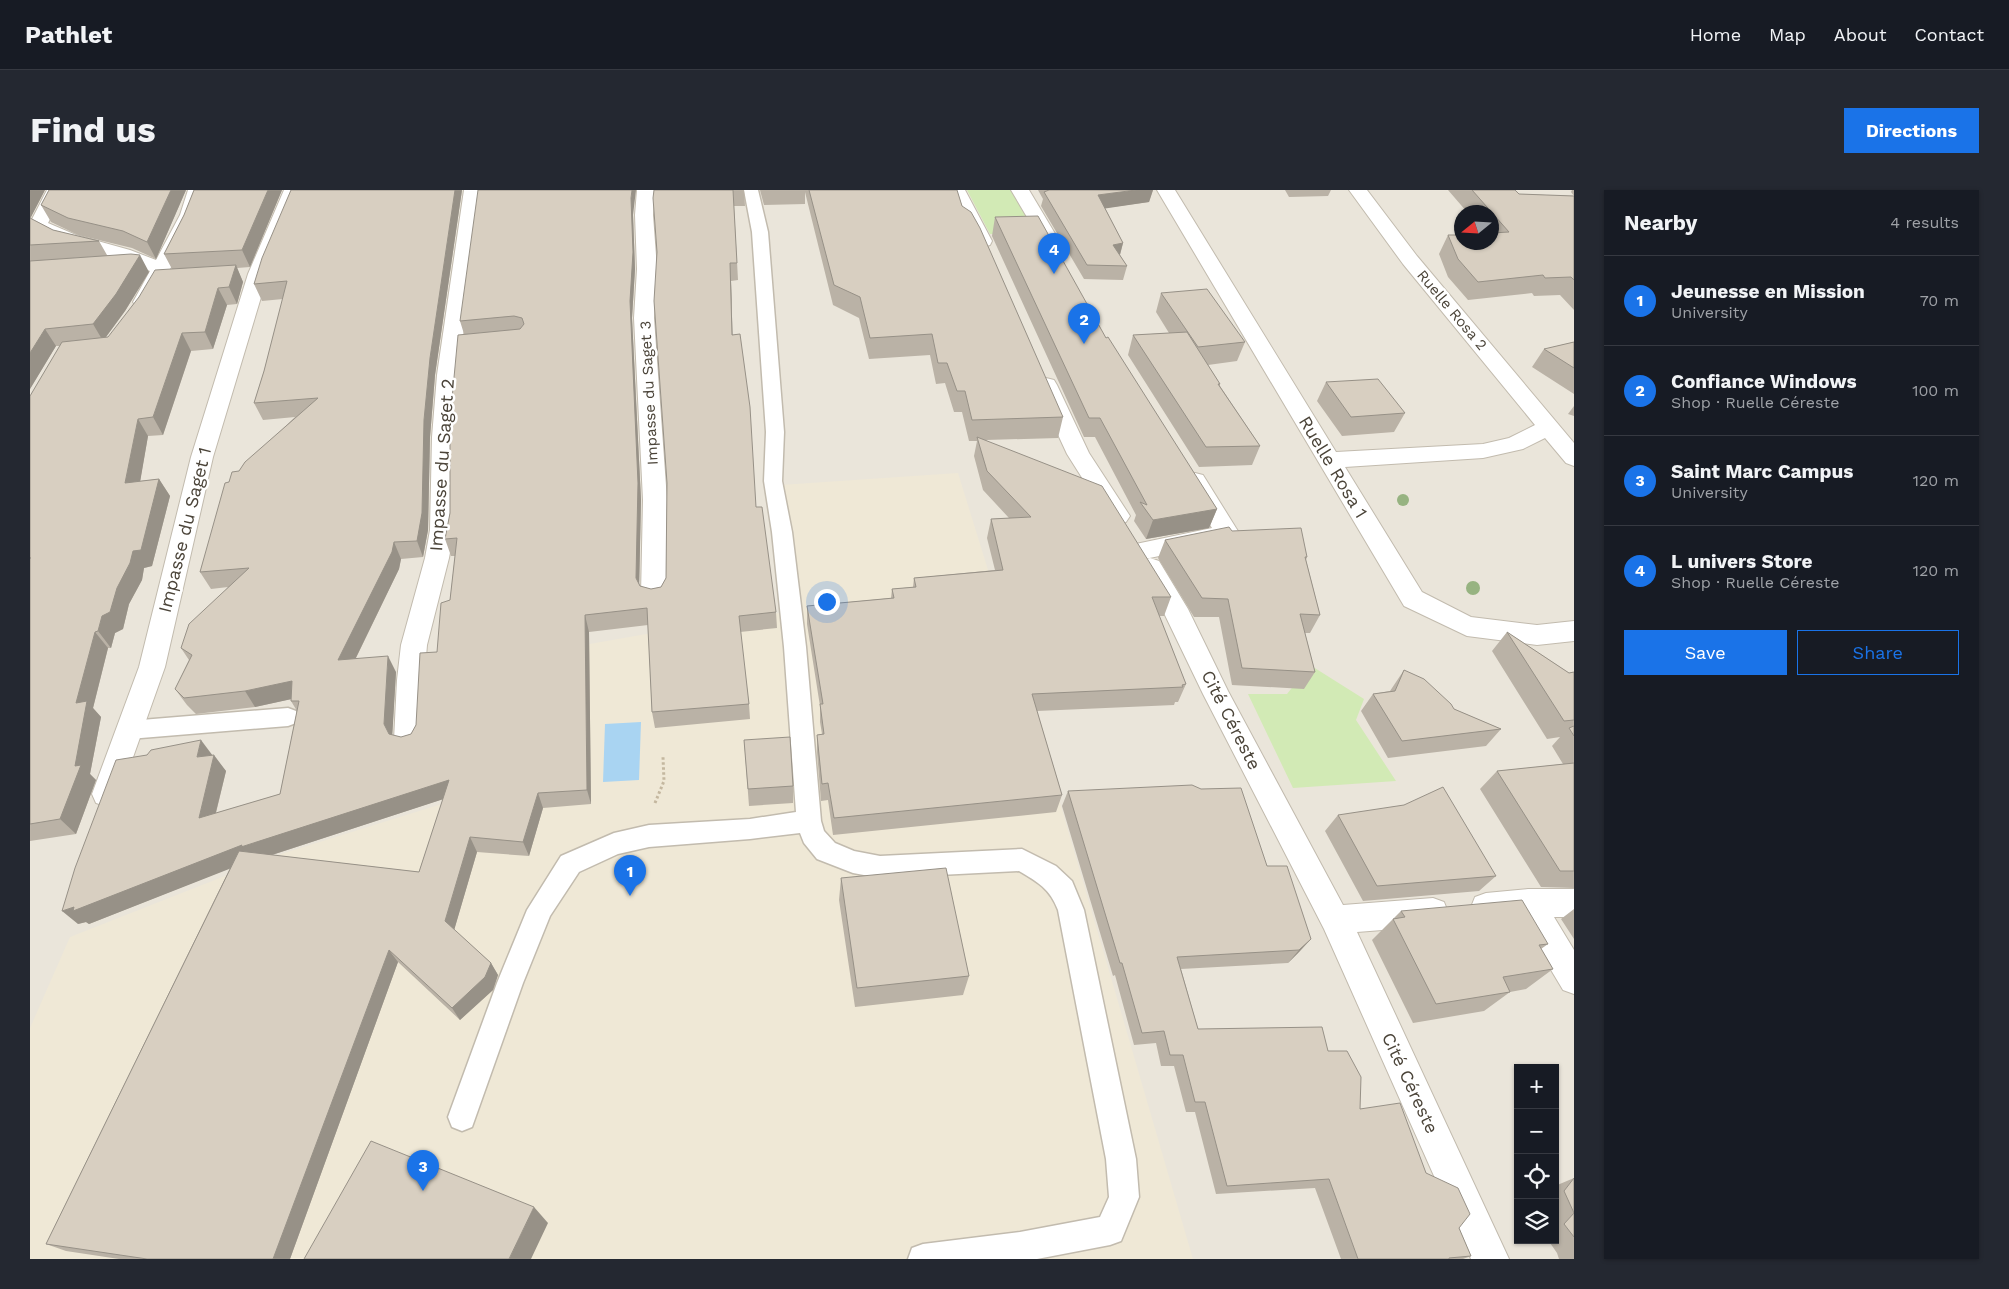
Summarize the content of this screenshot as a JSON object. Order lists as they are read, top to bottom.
{
  "streets": {
    "street": [
      "Ruelle Rosa 2",
      "Impasse du Saget 3",
      "Impasse du Saget 2",
      "Ruelle Rosa 1",
      "Impasse du Saget 1",
      "Cité Céreste"
    ]
  },
  "north": "left",
  "page": {
    "header": "Pathlet",
    "nav": [
      "Home",
      "Map",
      "About",
      "Contact"
    ],
    "buttons": [
      "Directions",
      ["Save", "Share"]
    ],
    "title": "Find us",
    "heading": ["Nearby", "4 results"],
    "pins": [
      "4",
      "2",
      "1",
      "3"
    ],
    "list": [
      {
        "mark": "1",
        "name": "Jeunesse en Mission",
        "note": "University",
        "value": "70 m"
      },
      {
        "mark": "2",
        "name": "Confiance Windows",
        "note": "Shop · Ruelle Céreste",
        "value": "100 m"
      },
      {
        "mark": "3",
        "name": "Saint Marc Campus",
        "note": "University",
        "value": "120 m"
      },
      {
        "mark": "4",
        "name": "L univers Store",
        "note": "Shop · Ruelle Céreste",
        "value": "120 m"
      }
    ],
    "map_buttons": ["+", "−"]
  }
}
